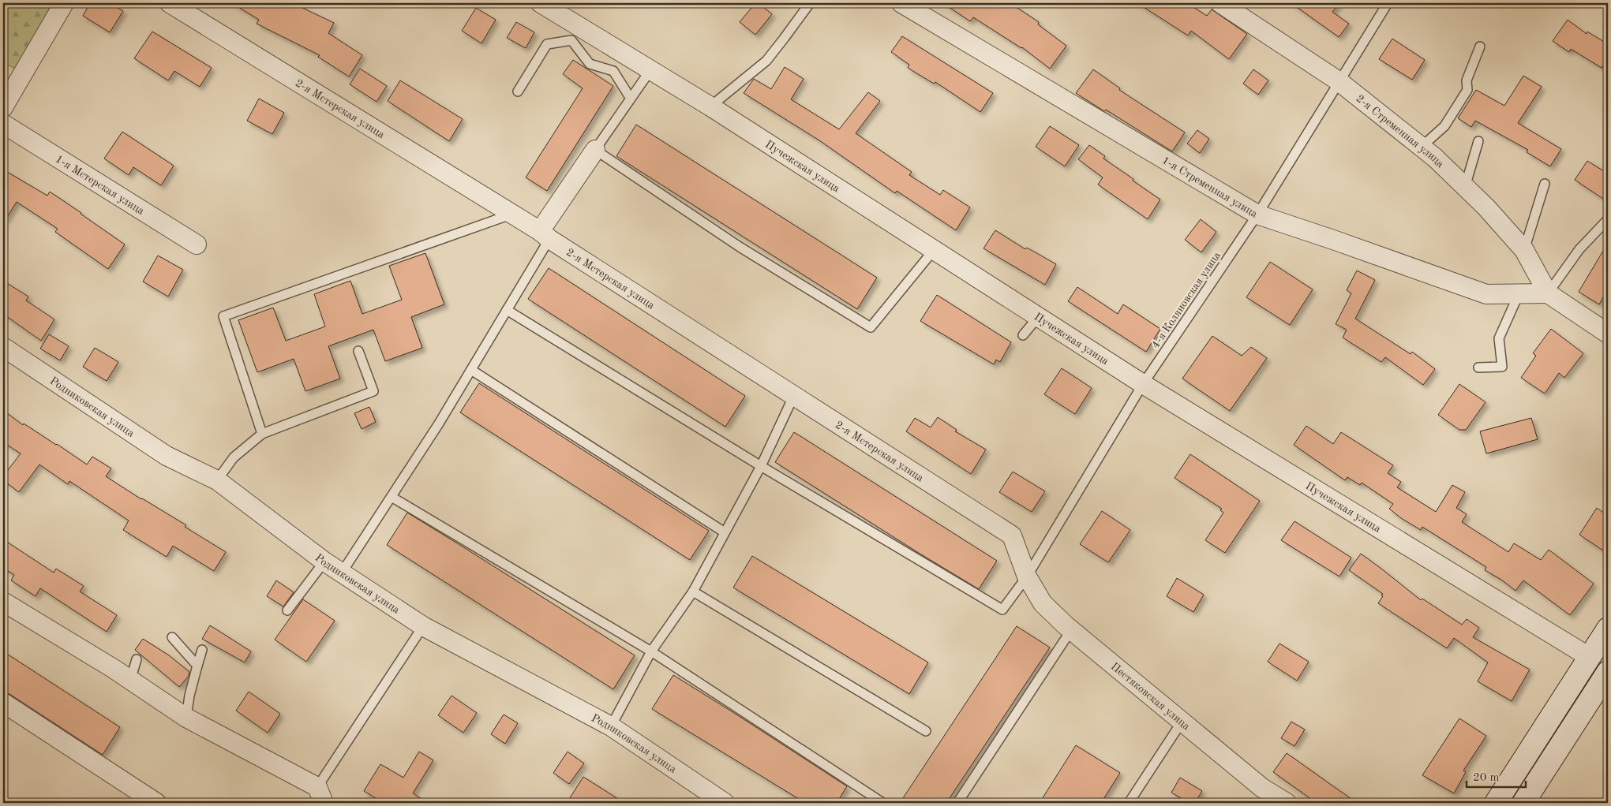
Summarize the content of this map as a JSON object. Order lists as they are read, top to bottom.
{
  "streets": {
    "street": [
      "2-я Мстерская улица",
      "2-я Стременная улица",
      "Пучежская улица",
      "1-я Мстерская улица",
      "1-я Стременная улица",
      "Родниковская улица",
      "Пестяковская улица"
    ],
    "lane": ["4-я Коляновская улица"]
  },
  "crossings": [
    ["2-я Мстерская улица", "4-я Коляновская улица"],
    ["2-я Мстерская улица", "Пестяковская улица"],
    ["2-я Стременная улица", "1-я Стременная улица"],
    ["2-я Стременная улица", "4-я Коляновская улица"],
    ["Пучежская улица", "4-я Коляновская улица"],
    ["1-я Стременная улица", "4-я Коляновская улица"],
    ["4-я Коляновская улица", "Пестяковская улица"]
  ],
  "scale_bar": "20 m"
}
